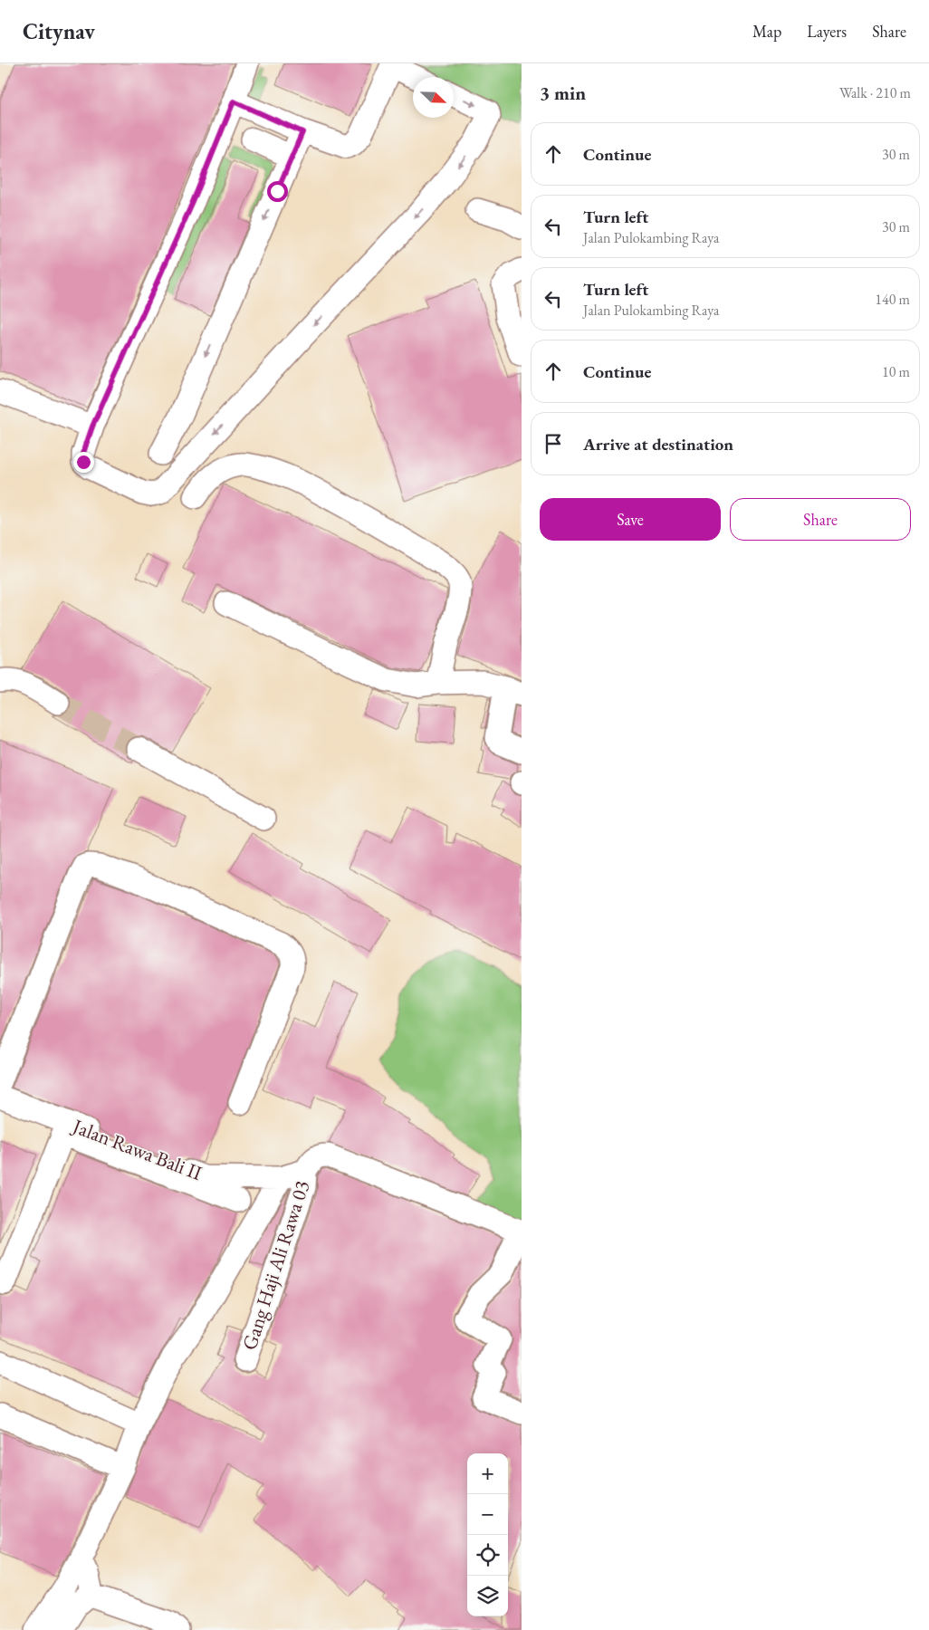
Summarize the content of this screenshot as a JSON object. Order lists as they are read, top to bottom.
{
  "streets": {
    "street": ["Jalan Rawa Bali II", "Gang Haji Ali Rawa 03"]
  },
  "crossings": [
    ["Jalan Rawa Bali II", "Gang Haji Ali Rawa 03"]
  ],
  "north": "bottom right",
  "page": {
    "header": "Citynav",
    "nav": ["Map", "Layers", "Share"],
    "heading": ["3 min", "Walk · 210 m"],
    "list": [
      ["Continue", "30 m"],
      ["Turn left", "Jalan Pulokambing Raya", "30 m"],
      ["Turn left", "Jalan Pulokambing Raya", "140 m"],
      ["Continue", "10 m"],
      "Arrive at destination"
    ],
    "buttons": ["Save", "Share"],
    "map_buttons": ["+", "−"]
  }
}
